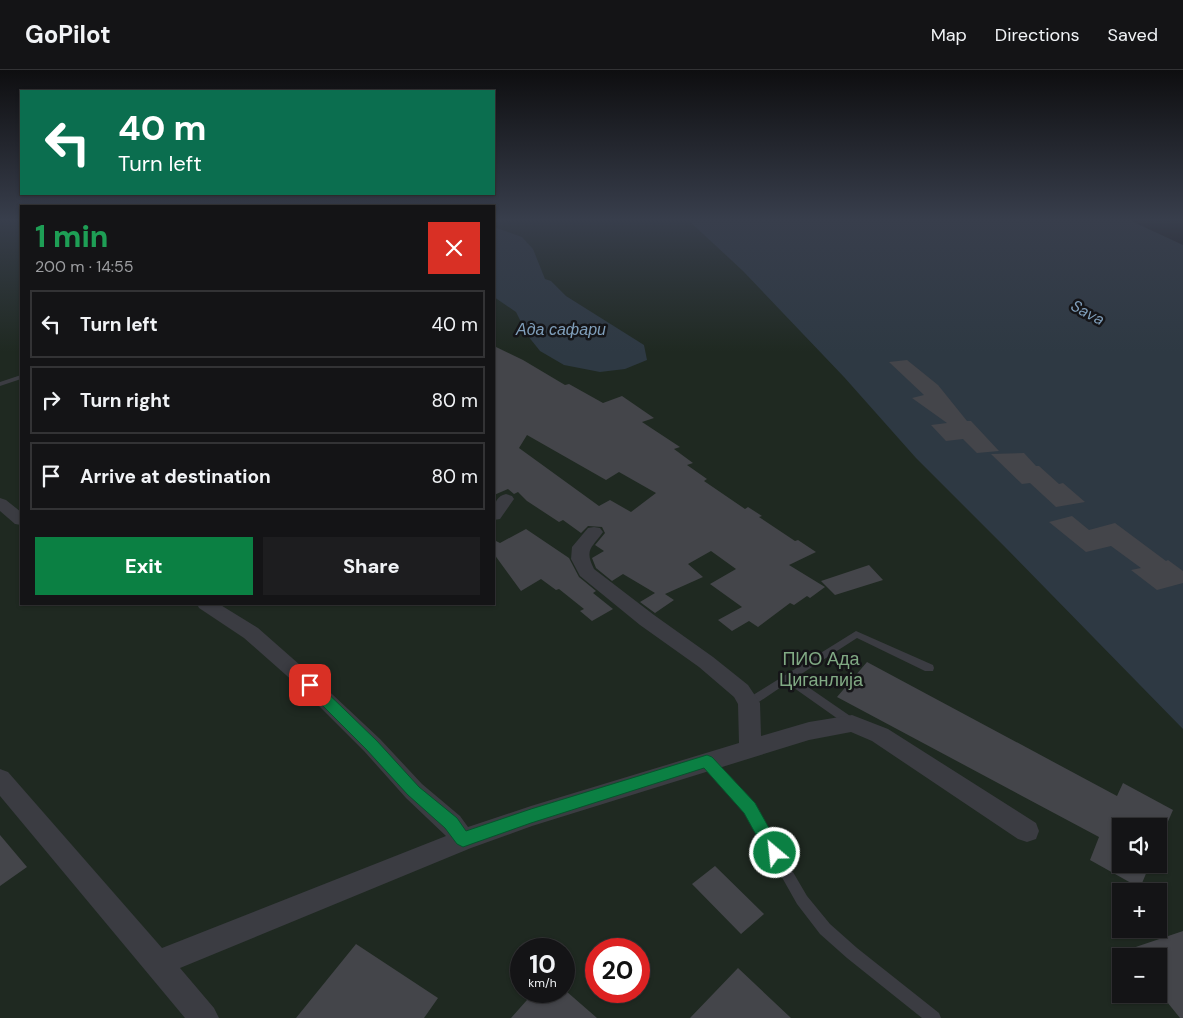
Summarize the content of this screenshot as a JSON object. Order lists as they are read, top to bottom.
{
  "water": ["Sava", "Ада сафари"],
  "parks": ["ПИО Ада Циганлија"],
  "page": {
    "header": "GoPilot",
    "nav": ["Map", "Directions", "Saved"],
    "turn": ["40 m", "Turn left"],
    "heading": ["1 min", "200 m · 14:55"],
    "list": [
      {
        "name": "Turn left",
        "value": "40 m"
      },
      {
        "name": "Turn right",
        "value": "80 m"
      },
      {
        "name": "Arrive at destination",
        "value": "80 m"
      }
    ],
    "buttons": ["Exit", "Share"],
    "map_buttons": ["+", "−"],
    "speed": "10 km/h",
    "limit": "20"
  }
}
